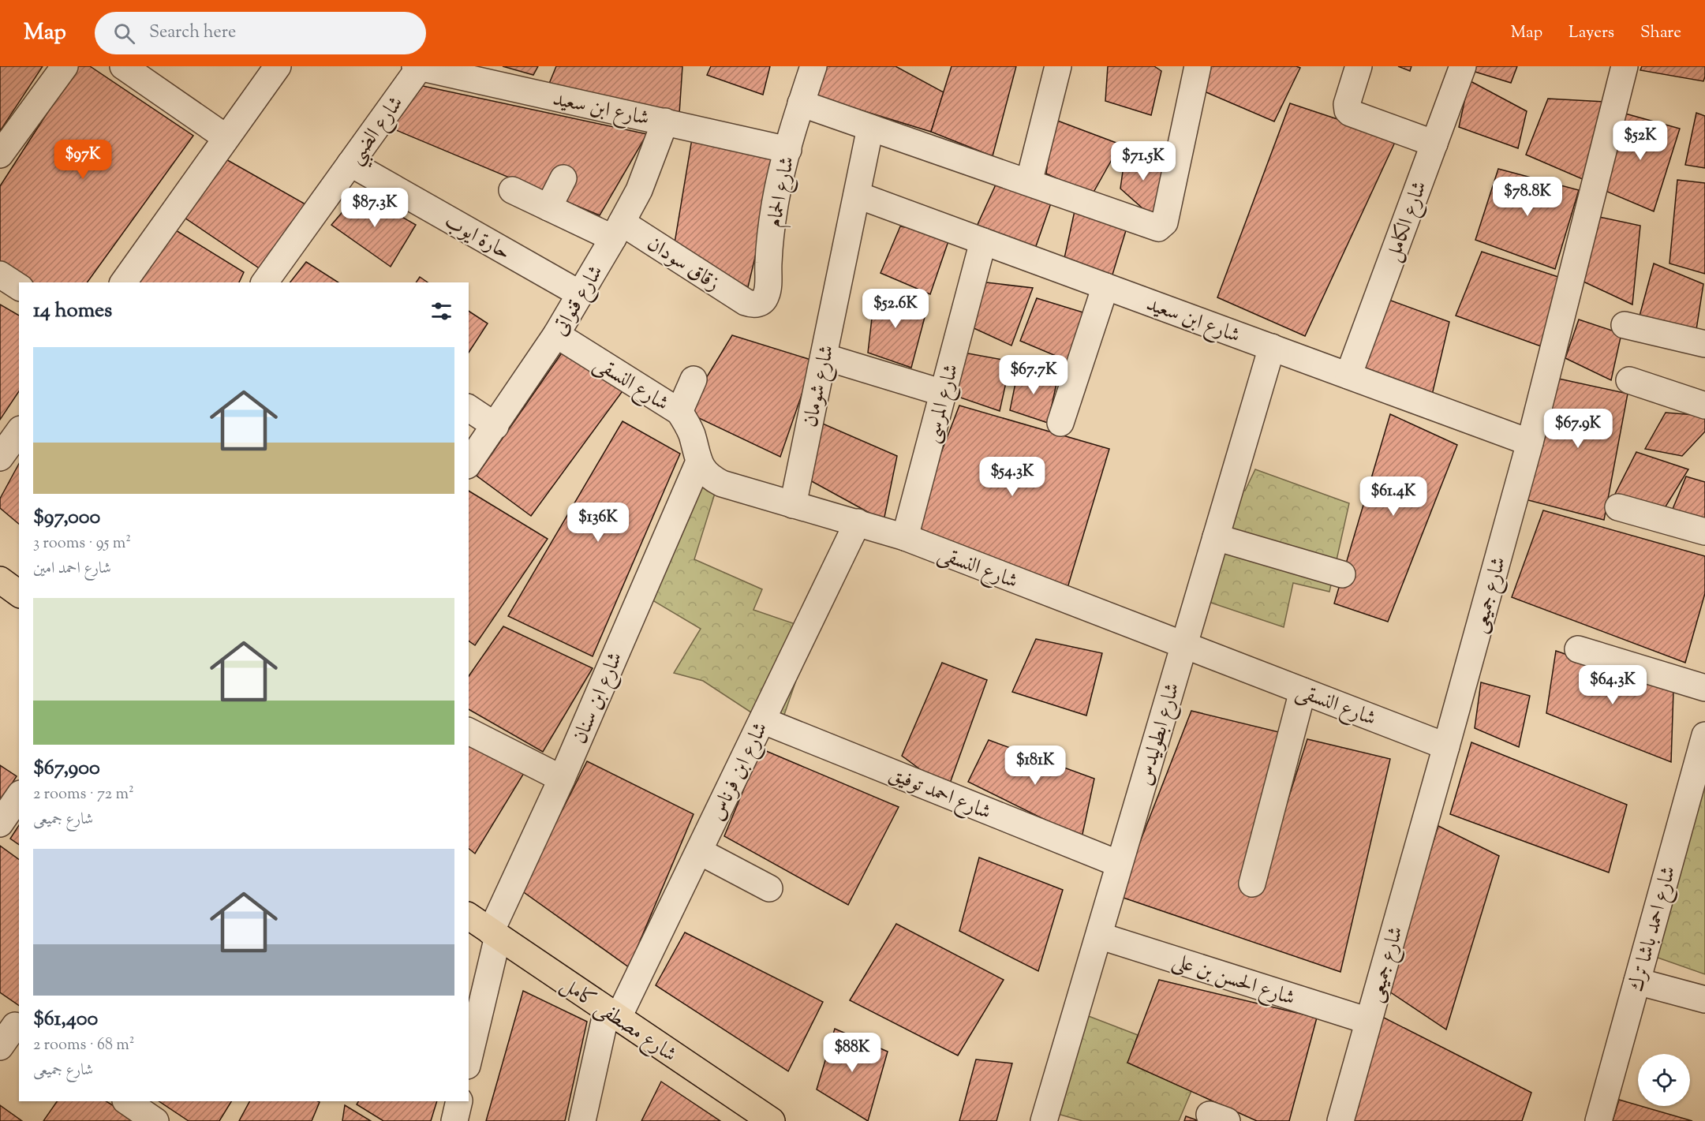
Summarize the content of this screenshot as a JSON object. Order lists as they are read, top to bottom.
{
  "streets": {
    "main road": ["شارع مصطفى كامل"],
    "street": [
      "شارع ابن سعيد",
      "شارع الضبي",
      "شارع الحمام",
      "شارع الكامل",
      "حارة ايوب",
      "زقاق سودان",
      "شارع قنواتى",
      "شارع النسقى",
      "شارع شومان",
      "شارع المرسى",
      "شارع جميعى",
      "شارع ابن سنان",
      "شارع ابطوليدس",
      "شارع ابن فرناس",
      "شارع احمد توفيق",
      "شارع احمد باشا ترك",
      "شارع الحسن بن على"
    ]
  },
  "crossings": [
    ["شارع ابن سعيد", "شارع الضبي"],
    ["شارع ابن سعيد", "شارع الحمام"],
    ["شارع ابن سعيد", "شارع الكامل"],
    ["شارع ابن سعيد", "شارع قنواتى"],
    ["شارع ابن سعيد", "شارع شومان"],
    ["شارع ابن سعيد", "شارع المرسى"],
    ["شارع ابن سعيد", "شارع جميعى"],
    ["شارع ابن سعيد", "شارع ابطوليدس"],
    ["شارع الضبي", "حارة ايوب"],
    ["شارع الحمام", "زقاق سودان"],
    ["حارة ايوب", "شارع قنواتى"],
    ["زقاق سودان", "شارع قنواتى"],
    ["شارع قنواتى", "شارع النسقى"],
    ["شارع النسقى", "شارع شومان"],
    ["شارع النسقى", "شارع المرسى"],
    ["شارع النسقى", "شارع جميعى"],
    ["شارع النسقى", "شارع ابن سنان"],
    ["شارع النسقى", "شارع ابطوليدس"],
    ["شارع النسقى", "شارع ابن فرناس"],
    ["شارع جميعى", "شارع الحسن بن على"],
    ["شارع ابن سنان", "شارع مصطفى كامل"],
    ["شارع ابطوليدس", "شارع احمد توفيق"],
    ["شارع ابطوليدس", "شارع الحسن بن على"],
    ["شارع ابن فرناس", "شارع احمد توفيق"],
    ["شارع ابن فرناس", "شارع مصطفى كامل"]
  ],
  "page": {
    "header": "Map",
    "search": "Search here",
    "nav": ["Map", "Layers", "Share"],
    "price": [
      "$52K",
      "$97K",
      "$71.5K",
      "$78.8K",
      "$87.3K",
      "$52.6K",
      "$67.7K",
      "$67.9K",
      "$54.3K",
      "$61.4K",
      "$136K",
      "$64.3K",
      "$181K",
      "$88K"
    ],
    "heading": "14 homes",
    "list": [
      {
        "name": "$97,000",
        "note": "3 rooms · 95 m² · شارع احمد امين"
      },
      {
        "name": "$67,900",
        "note": "2 rooms · 72 m² · شارع جميعى"
      },
      {
        "name": "$61,400",
        "note": "2 rooms · 68 m² · شارع جميعى"
      }
    ]
  }
}
